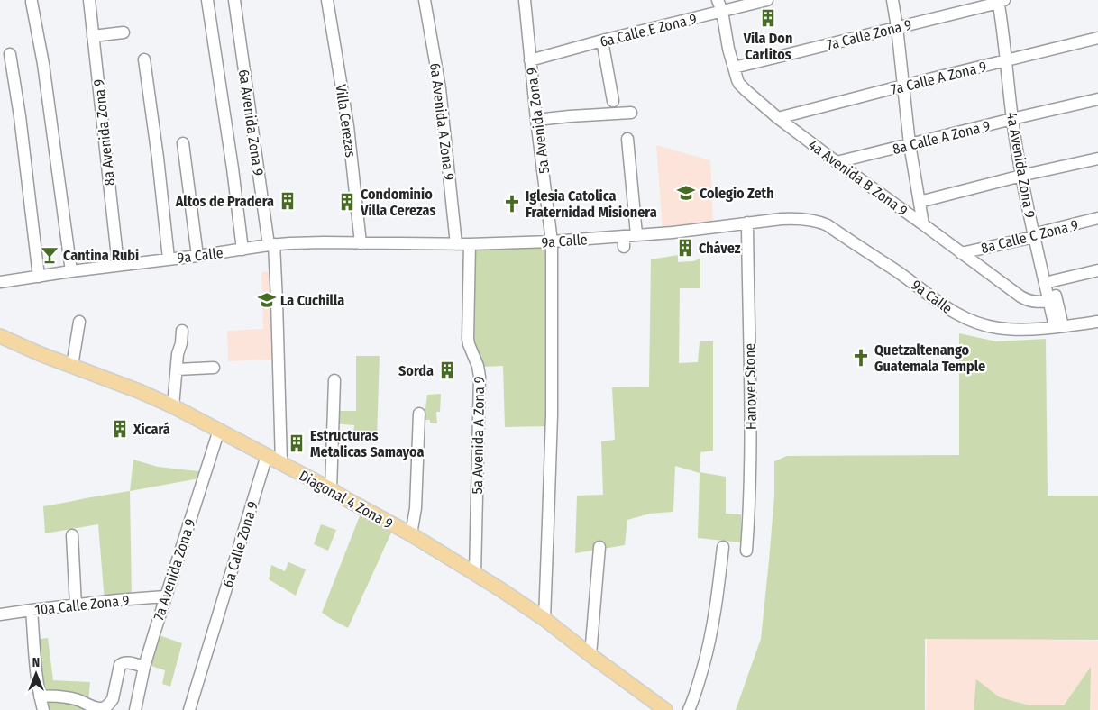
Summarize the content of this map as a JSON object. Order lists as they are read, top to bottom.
{
  "streets": {
    "main road": ["Diagonal 4 Zona 9"],
    "street": [
      "6a Calle E Zona 9",
      "7a Calle Zona 9",
      "7a Calle A Zona 9",
      "Villa Cerezas",
      "5a Avenida Zona 9",
      "6a Avenida A Zona 9",
      "6a Avenida Zona 9",
      "8a Avenida Zona 9",
      "8a Calle A Zona 9",
      "4a Avenida Zona 9",
      "4a Avenida B Zona 9",
      "8a Calle C Zona 9",
      "9a Calle",
      "Hanover Stone",
      "5a Avenida A Zona 9",
      "6a Calle Zona 9",
      "7a Avenida Zona 9",
      "10a Calle Zona 9"
    ]
  },
  "crossings": [
    ["6a Calle E Zona 9", "5a Avenida Zona 9"],
    ["6a Calle E Zona 9", "4a Avenida B Zona 9"],
    ["7a Calle Zona 9", "4a Avenida Zona 9"],
    ["7a Calle Zona 9", "4a Avenida B Zona 9"],
    ["7a Calle A Zona 9", "4a Avenida Zona 9"],
    ["7a Calle A Zona 9", "4a Avenida B Zona 9"],
    ["Villa Cerezas", "9a Calle"],
    ["5a Avenida Zona 9", "9a Calle"],
    ["5a Avenida Zona 9", "Diagonal 4 Zona 9"],
    ["6a Avenida A Zona 9", "9a Calle"],
    ["6a Avenida Zona 9", "9a Calle"],
    ["6a Avenida Zona 9", "Diagonal 4 Zona 9"],
    ["8a Avenida Zona 9", "9a Calle"],
    ["8a Calle A Zona 9", "4a Avenida Zona 9"],
    ["8a Calle A Zona 9", "4a Avenida B Zona 9"],
    ["4a Avenida Zona 9", "4a Avenida B Zona 9"],
    ["4a Avenida Zona 9", "8a Calle C Zona 9"],
    ["4a Avenida Zona 9", "9a Calle"],
    ["4a Avenida B Zona 9", "8a Calle C Zona 9"],
    ["9a Calle", "Hanover Stone"],
    ["9a Calle", "5a Avenida A Zona 9"],
    ["5a Avenida A Zona 9", "Diagonal 4 Zona 9"],
    ["Diagonal 4 Zona 9", "6a Calle Zona 9"],
    ["Diagonal 4 Zona 9", "7a Avenida Zona 9"],
    ["7a Avenida Zona 9", "10a Calle Zona 9"]
  ],
  "places": {
    "building": [
      "Vila Don Carlitos",
      "Altos de Pradera",
      "Condominio Villa Cerezas",
      "Chávez",
      "Sorda",
      "Xicará",
      "Estructuras Metalicas Samayoa"
    ],
    "school or university": ["Colegio Zeth", "La Cuchilla"],
    "church": ["Iglesia Catolica Fraternidad Misionera", "Quetzaltenango Guatemala Temple"],
    "bar": ["Cantina Rubi"]
  },
  "north": "top"
}
